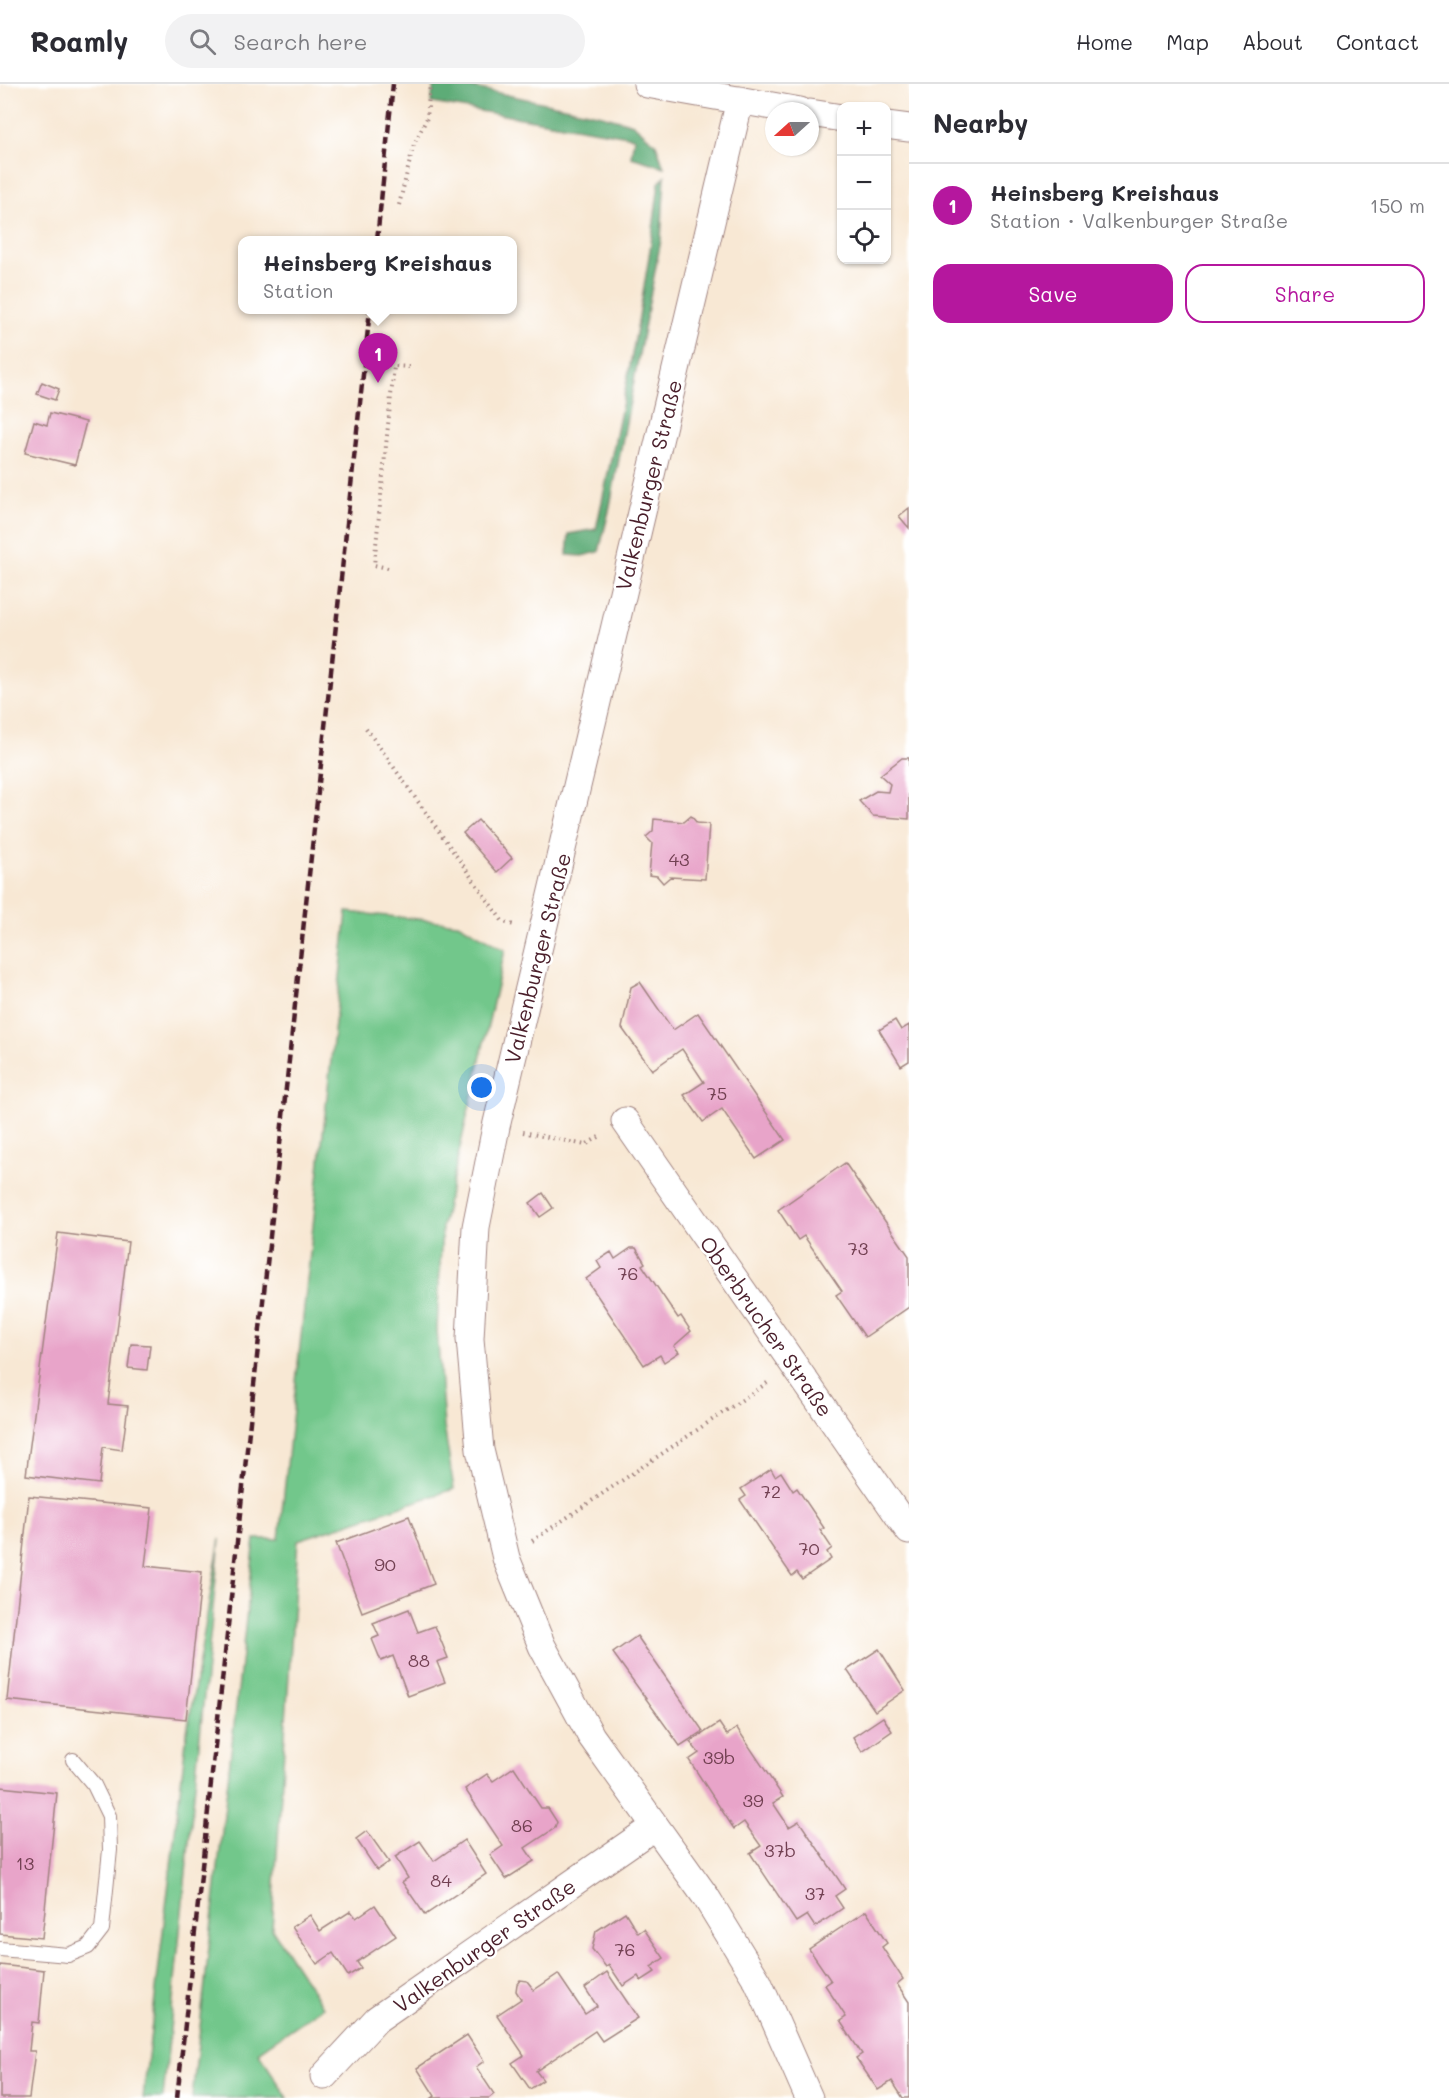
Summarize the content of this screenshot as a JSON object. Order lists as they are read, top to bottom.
{
  "streets": {
    "street": ["Valkenburger Straße", "Oberbrucher Straße"]
  },
  "house_numbers": [
    "43",
    "75",
    "73",
    "76",
    "72",
    "70",
    "90",
    "88",
    "39b",
    "39",
    "86",
    "37b",
    "13",
    "84",
    "37",
    "76"
  ],
  "north": "left",
  "page": {
    "header": "Roamly",
    "search": "Search here",
    "nav": [
      "Home",
      "Map",
      "About",
      "Contact"
    ],
    "heading": "Nearby",
    "map_buttons": ["+", "−"],
    "list": [
      {
        "mark": "1",
        "name": "Heinsberg Kreishaus",
        "note": "Station · Valkenburger Straße",
        "value": "150 m"
      }
    ],
    "popup": ["Heinsberg Kreishaus", "Station"],
    "buttons": ["Save", "Share"],
    "pins": "1"
  }
}
